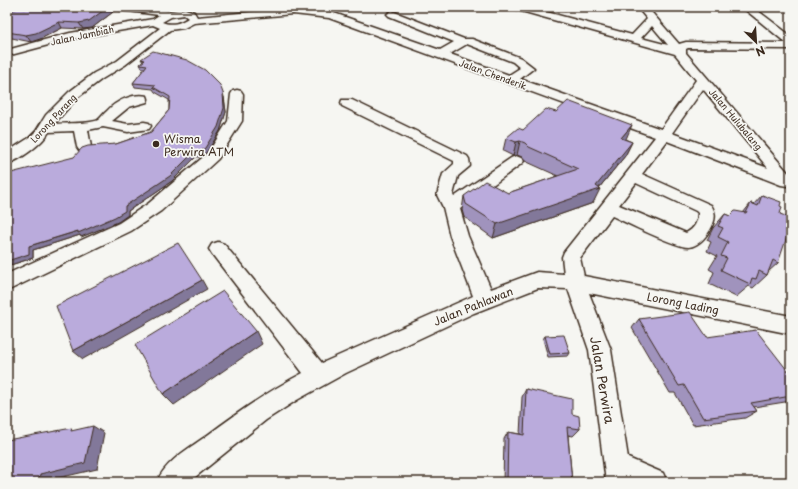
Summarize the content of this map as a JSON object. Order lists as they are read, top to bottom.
{
  "streets": {
    "street": [
      "Jalan Jambiah",
      "Jalan Chenderik",
      "Lorong Parang",
      "Jalan Hulubalang",
      "Lorong Lading",
      "Jalan Pahlawan",
      "Jalan Perwira"
    ]
  },
  "crossings": [
    ["Jalan Jambiah", "Jalan Chenderik"],
    ["Jalan Jambiah", "Lorong Parang"],
    ["Jalan Chenderik", "Jalan Hulubalang"],
    ["Lorong Lading", "Jalan Pahlawan"],
    ["Lorong Lading", "Jalan Perwira"],
    ["Jalan Pahlawan", "Jalan Perwira"]
  ],
  "places": ["Wisma Perwira ATM"],
  "north": "bottom right"
}
